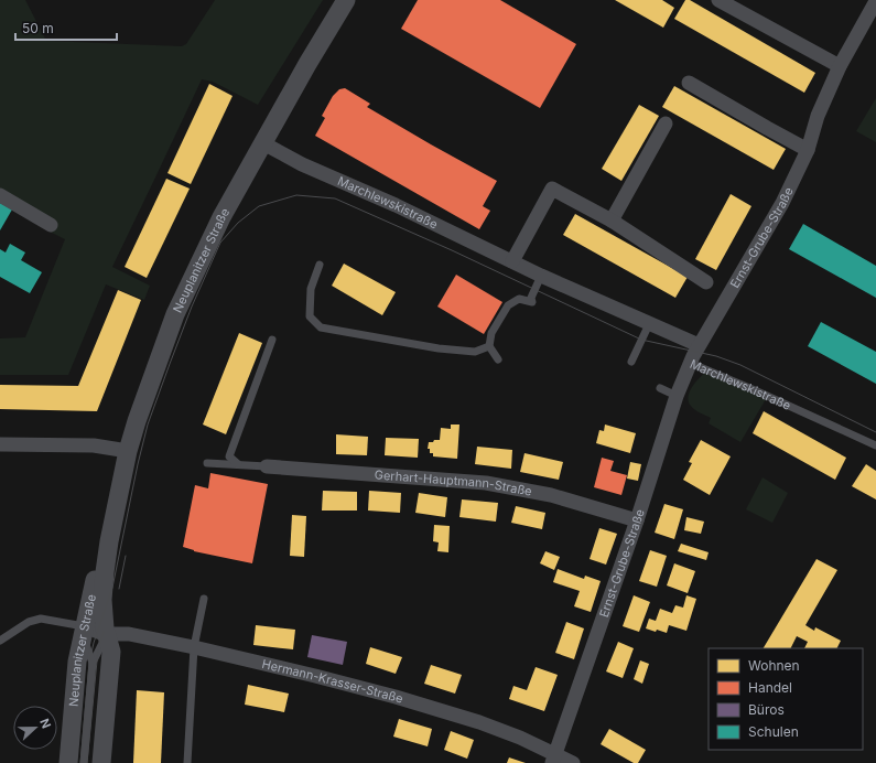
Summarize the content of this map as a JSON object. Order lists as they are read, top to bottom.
{
  "streets": {
    "street": [
      "Marchlewskistraße",
      "Ernst-Grube-Straße",
      "Neuplanitzer Straße",
      "Gerhart-Hauptmann-Straße",
      "Hermann-Krasser-Straße"
    ]
  },
  "crossings": [
    ["Marchlewskistraße", "Ernst-Grube-Straße"],
    ["Marchlewskistraße", "Neuplanitzer Straße"],
    ["Ernst-Grube-Straße", "Gerhart-Hauptmann-Straße"],
    ["Ernst-Grube-Straße", "Hermann-Krasser-Straße"],
    ["Neuplanitzer Straße", "Hermann-Krasser-Straße"]
  ],
  "legend": [
    "Wohnen",
    "Handel",
    "Büros",
    "Schulen"
  ],
  "scale_bar": "50 m",
  "north": "right"
}
